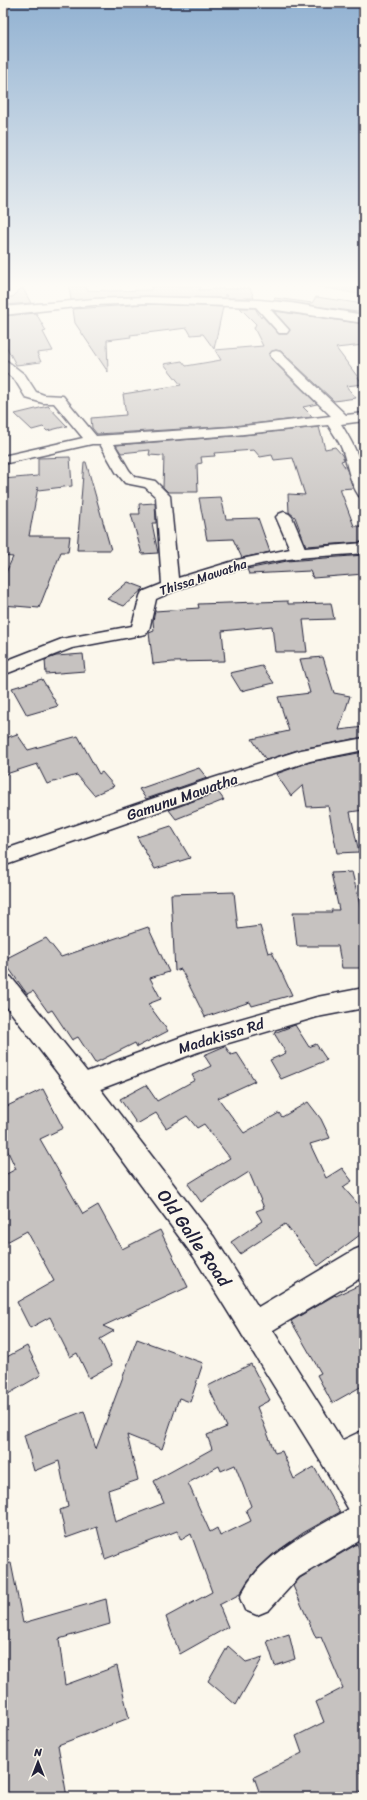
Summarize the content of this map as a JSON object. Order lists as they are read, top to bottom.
{
  "streets": {
    "main road": [
      "Thissa Mawatha",
      "Gamunu Mawatha",
      "Madakissa Rd",
      "Old Galle Road"
    ]
  },
  "crossings": [
    ["Madakissa Rd", "Old Galle Road"]
  ],
  "north": "top"
}
